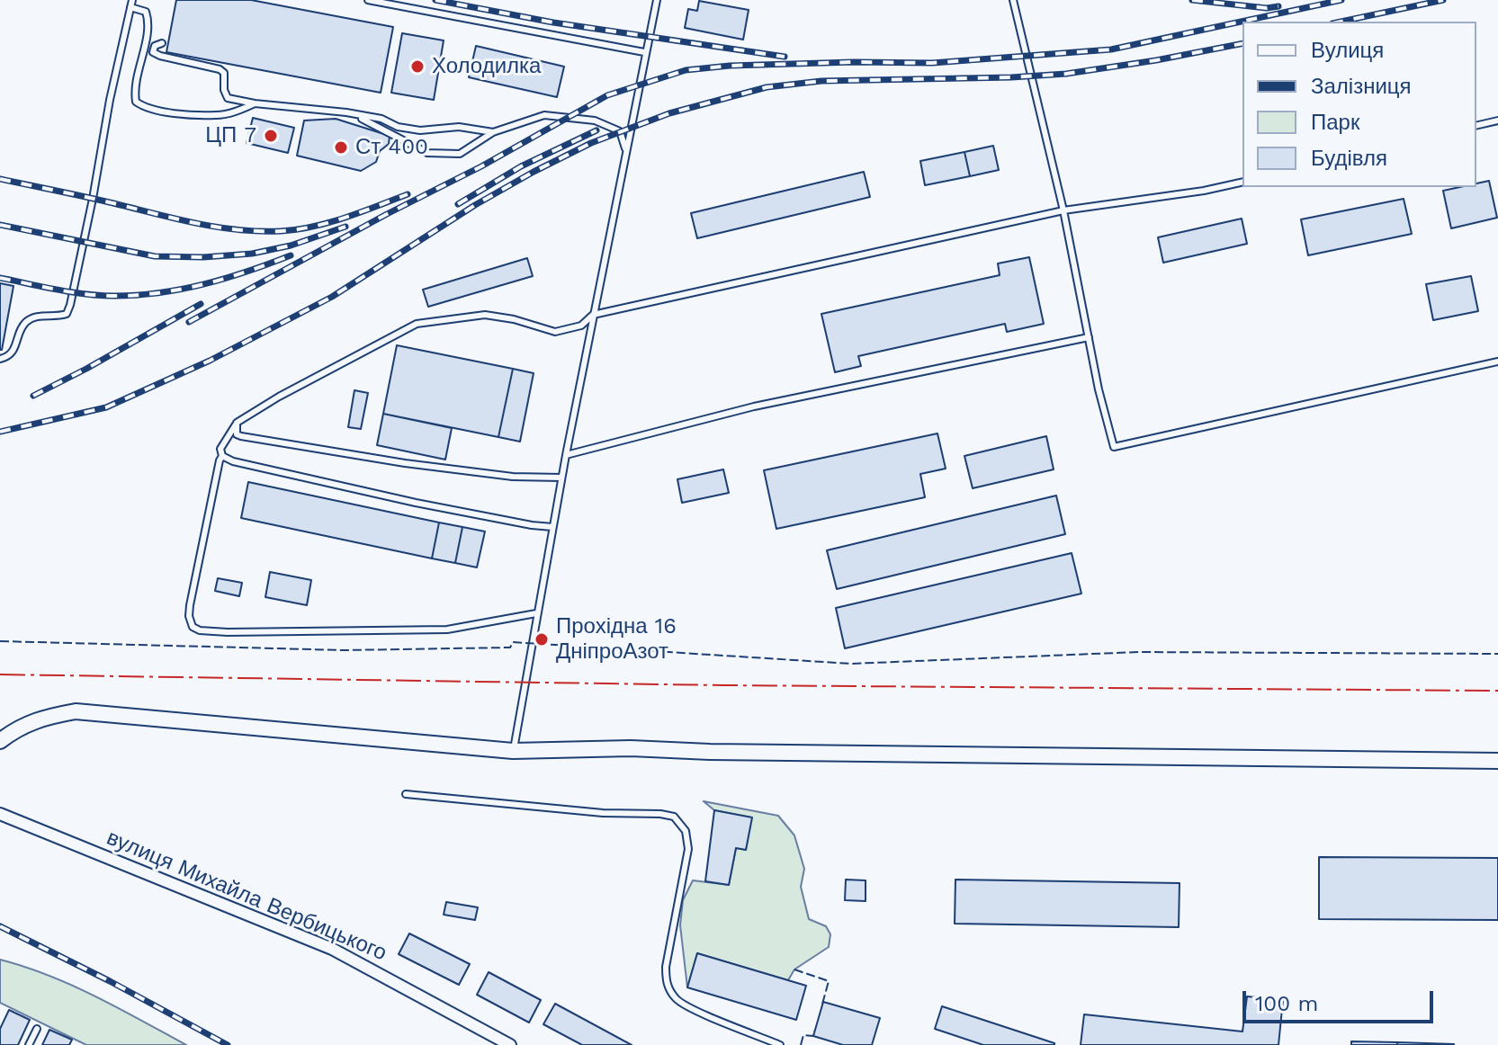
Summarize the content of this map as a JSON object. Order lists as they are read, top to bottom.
{
  "streets": {
    "street": ["вулиця Михайла Вербицького"]
  },
  "places": [
    "Холодилка",
    "ЦП 7",
    "Ст 400",
    "Прохідна 16 ДніпроАзот"
  ],
  "legend": [
    "Вулиця",
    "Залізниця",
    "Парк",
    "Будівля"
  ],
  "scale_bar": "100 m"
}
